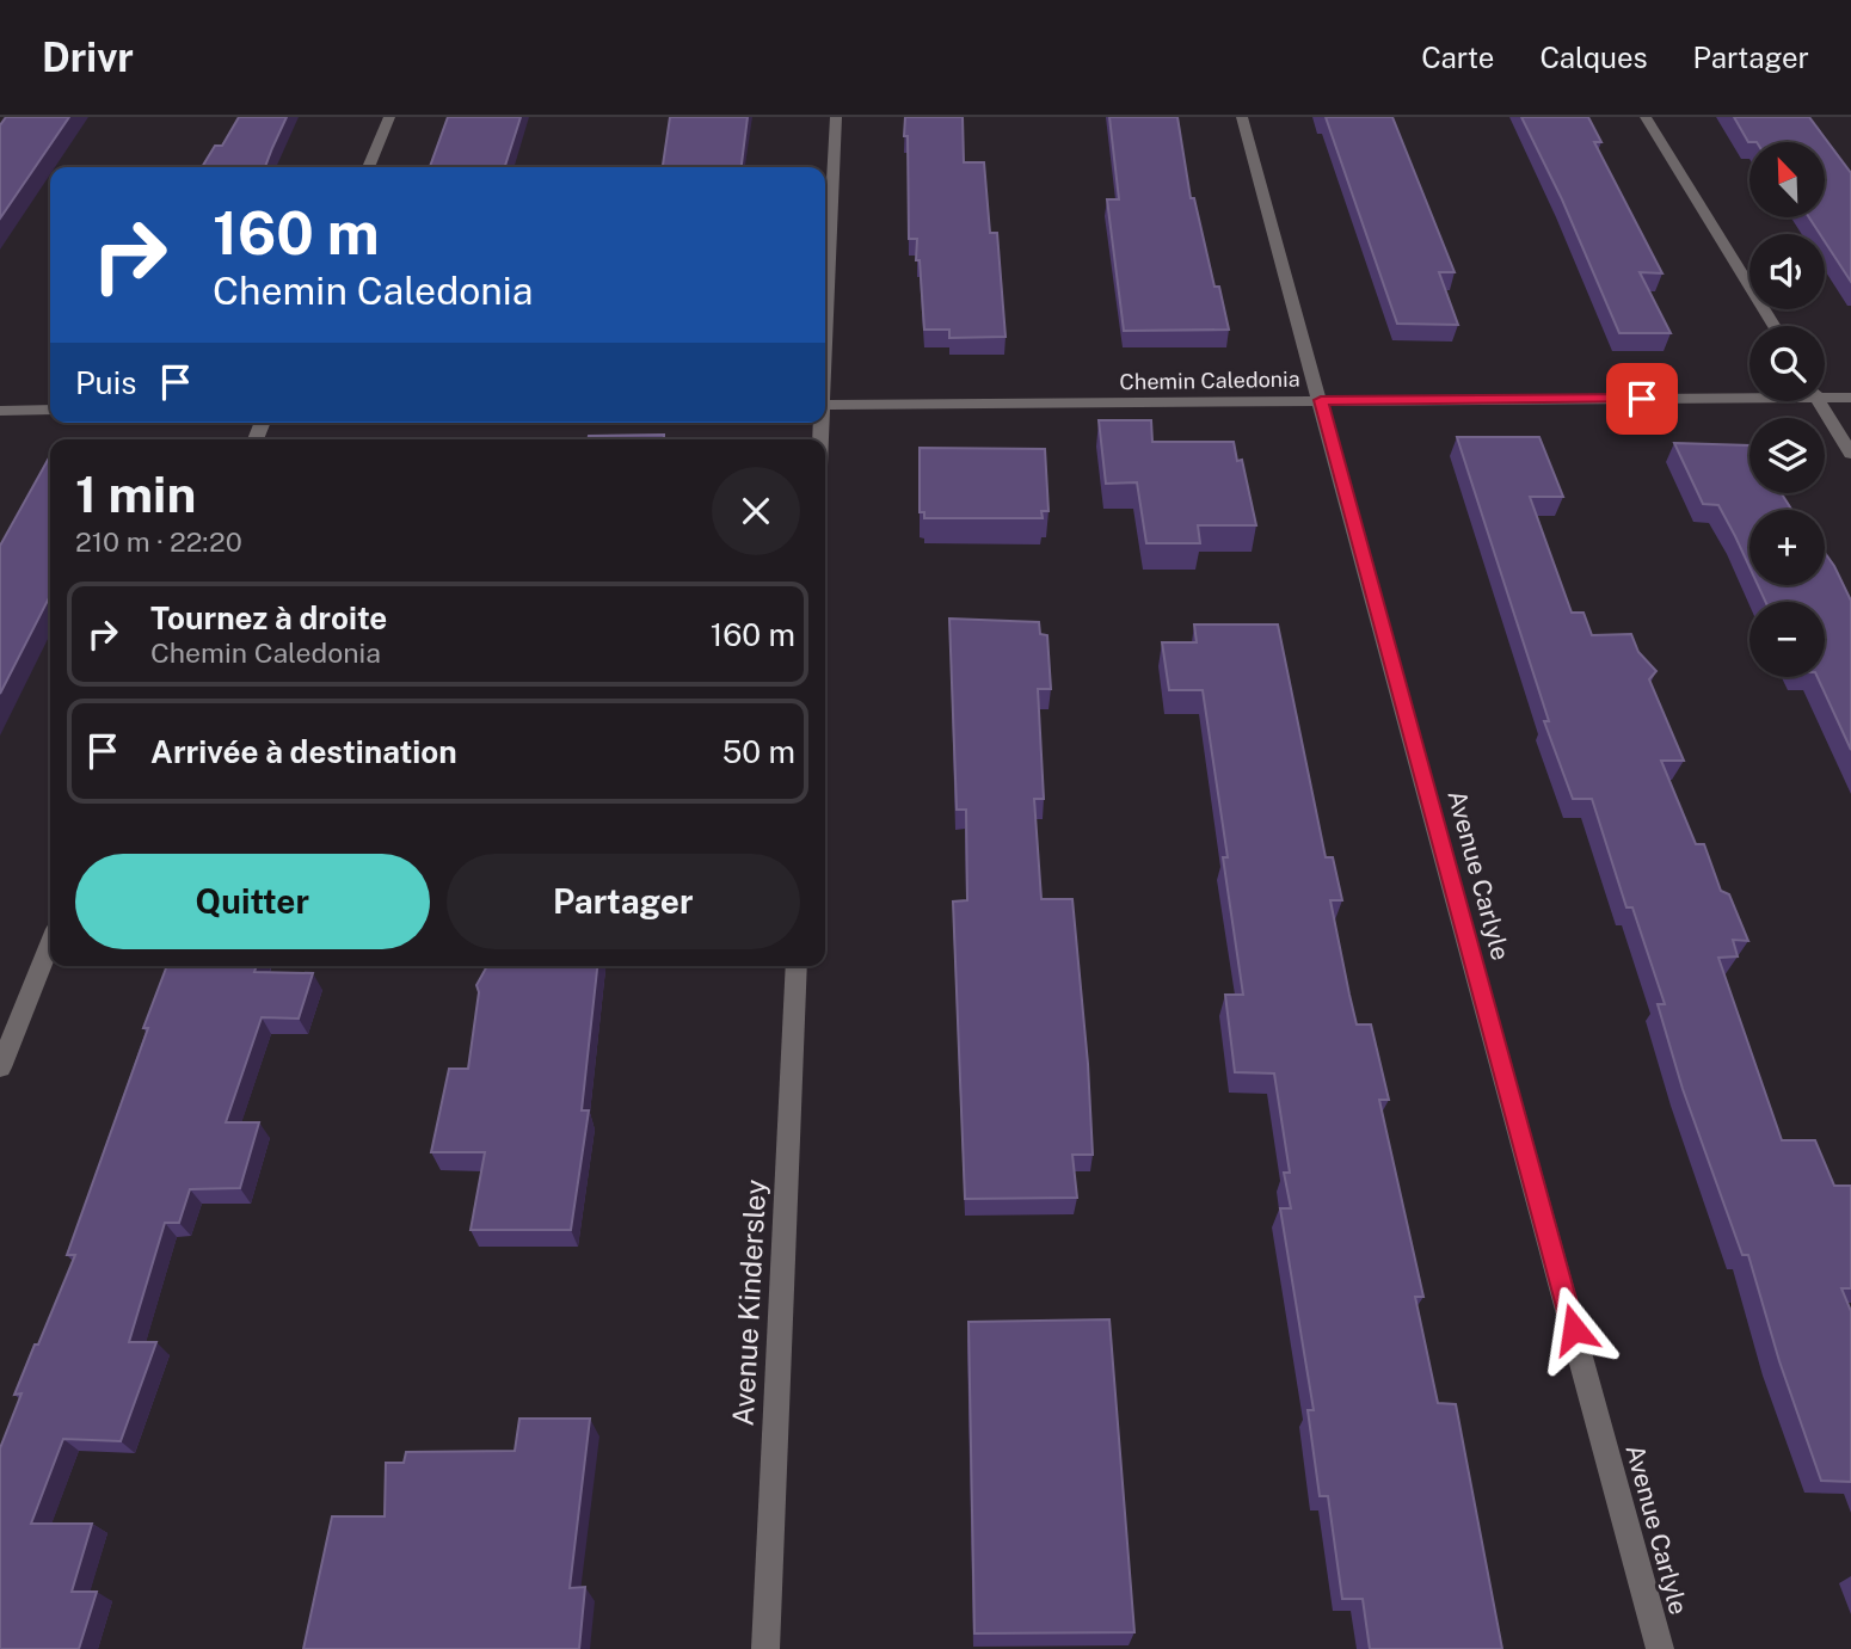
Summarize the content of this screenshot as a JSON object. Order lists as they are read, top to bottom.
{
  "streets": {
    "street": ["Chemin Caledonia", "Avenue Carlyle", "Avenue Kindersley"]
  },
  "crossings": [
    ["Chemin Caledonia", "Avenue Carlyle"]
  ],
  "north": "top left",
  "page": {
    "header": "Drivr",
    "nav": ["Carte", "Calques", "Partager"],
    "map_buttons": ["+", "−"],
    "turn": ["160 m", "Chemin Caledonia"],
    "then": "Puis",
    "heading": ["1 min", "210 m · 22:20"],
    "list": [
      {
        "name": "Tournez à droite",
        "note": "Chemin Caledonia",
        "value": "160 m"
      },
      {
        "name": "Arrivée à destination",
        "value": "50 m"
      }
    ],
    "buttons": ["Quitter", "Partager"]
  }
}
